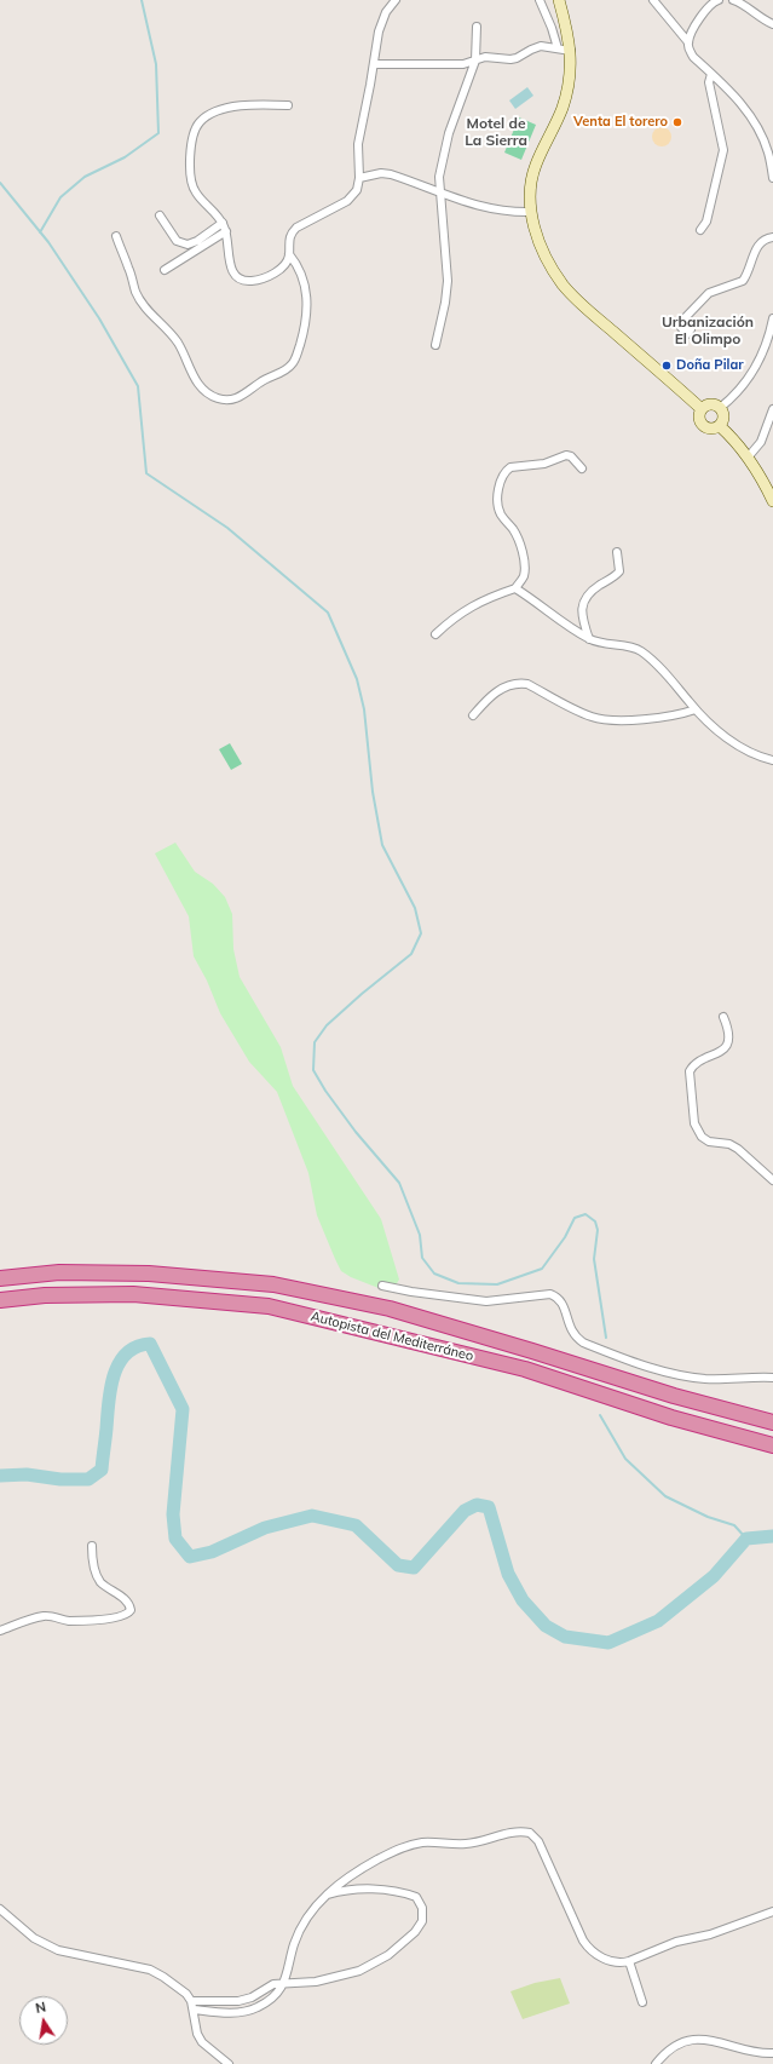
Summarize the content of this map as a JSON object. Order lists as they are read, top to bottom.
{
  "streets": {
    "highway": ["Autopista del Mediterráneo"]
  },
  "districts": ["Motel de La Sierra", "Urbanización El Olimpo"],
  "places": ["Venta El torero", "Doña Pilar"],
  "north": "top"
}
